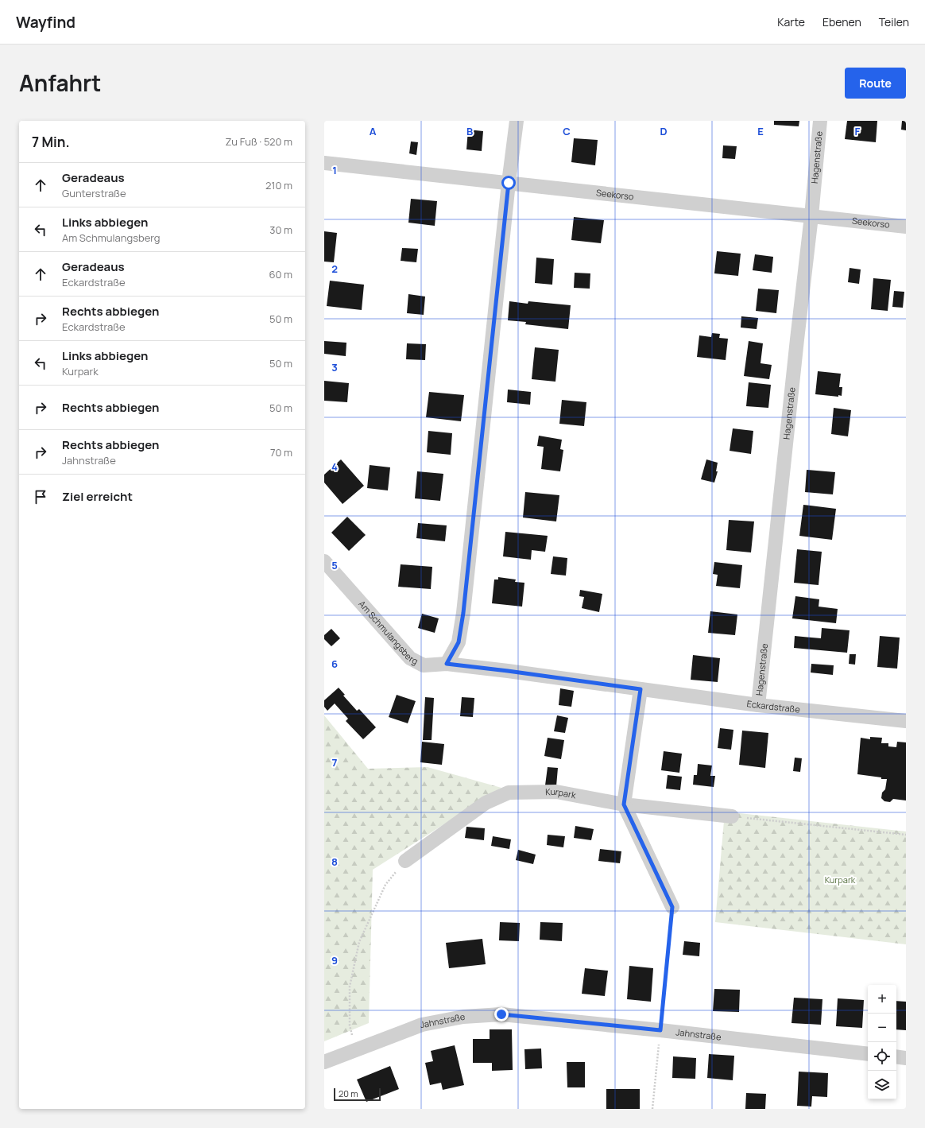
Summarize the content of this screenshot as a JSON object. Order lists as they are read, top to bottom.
{
  "streets": {
    "street": [
      "Hagenstraße",
      "Seekorso",
      "Am Schmulangsberg",
      "Eckardstraße",
      "Kurpark",
      "Jahnstraße"
    ]
  },
  "crossings": [
    ["Hagenstraße", "Seekorso"],
    ["Hagenstraße", "Eckardstraße"],
    ["Am Schmulangsberg", "Eckardstraße"]
  ],
  "parks": ["Kurpark"],
  "scale_bar": "20 m",
  "page": {
    "header": "Wayfind",
    "nav": ["Karte", "Ebenen", "Teilen"],
    "title": "Anfahrt",
    "buttons": "Route",
    "heading": ["7 Min.", "Zu Fuß · 520 m"],
    "list": [
      ["Geradeaus", "Gunterstraße", "210 m"],
      ["Links abbiegen", "Am Schmulangsberg", "30 m"],
      ["Geradeaus", "Eckardstraße", "60 m"],
      ["Rechts abbiegen", "Eckardstraße", "50 m"],
      ["Links abbiegen", "Kurpark", "50 m"],
      ["Rechts abbiegen", "50 m"],
      ["Rechts abbiegen", "Jahnstraße", "70 m"],
      "Ziel erreicht"
    ],
    "map_buttons": ["+", "−"],
    "scale": "20 m"
  },
  "grid": {
    "columns": [
      "A",
      "B",
      "C",
      "D",
      "E",
      "F"
    ],
    "rows": [
      "1",
      "2",
      "3",
      "4",
      "5",
      "6",
      "7",
      "8",
      "9"
    ]
  }
}
